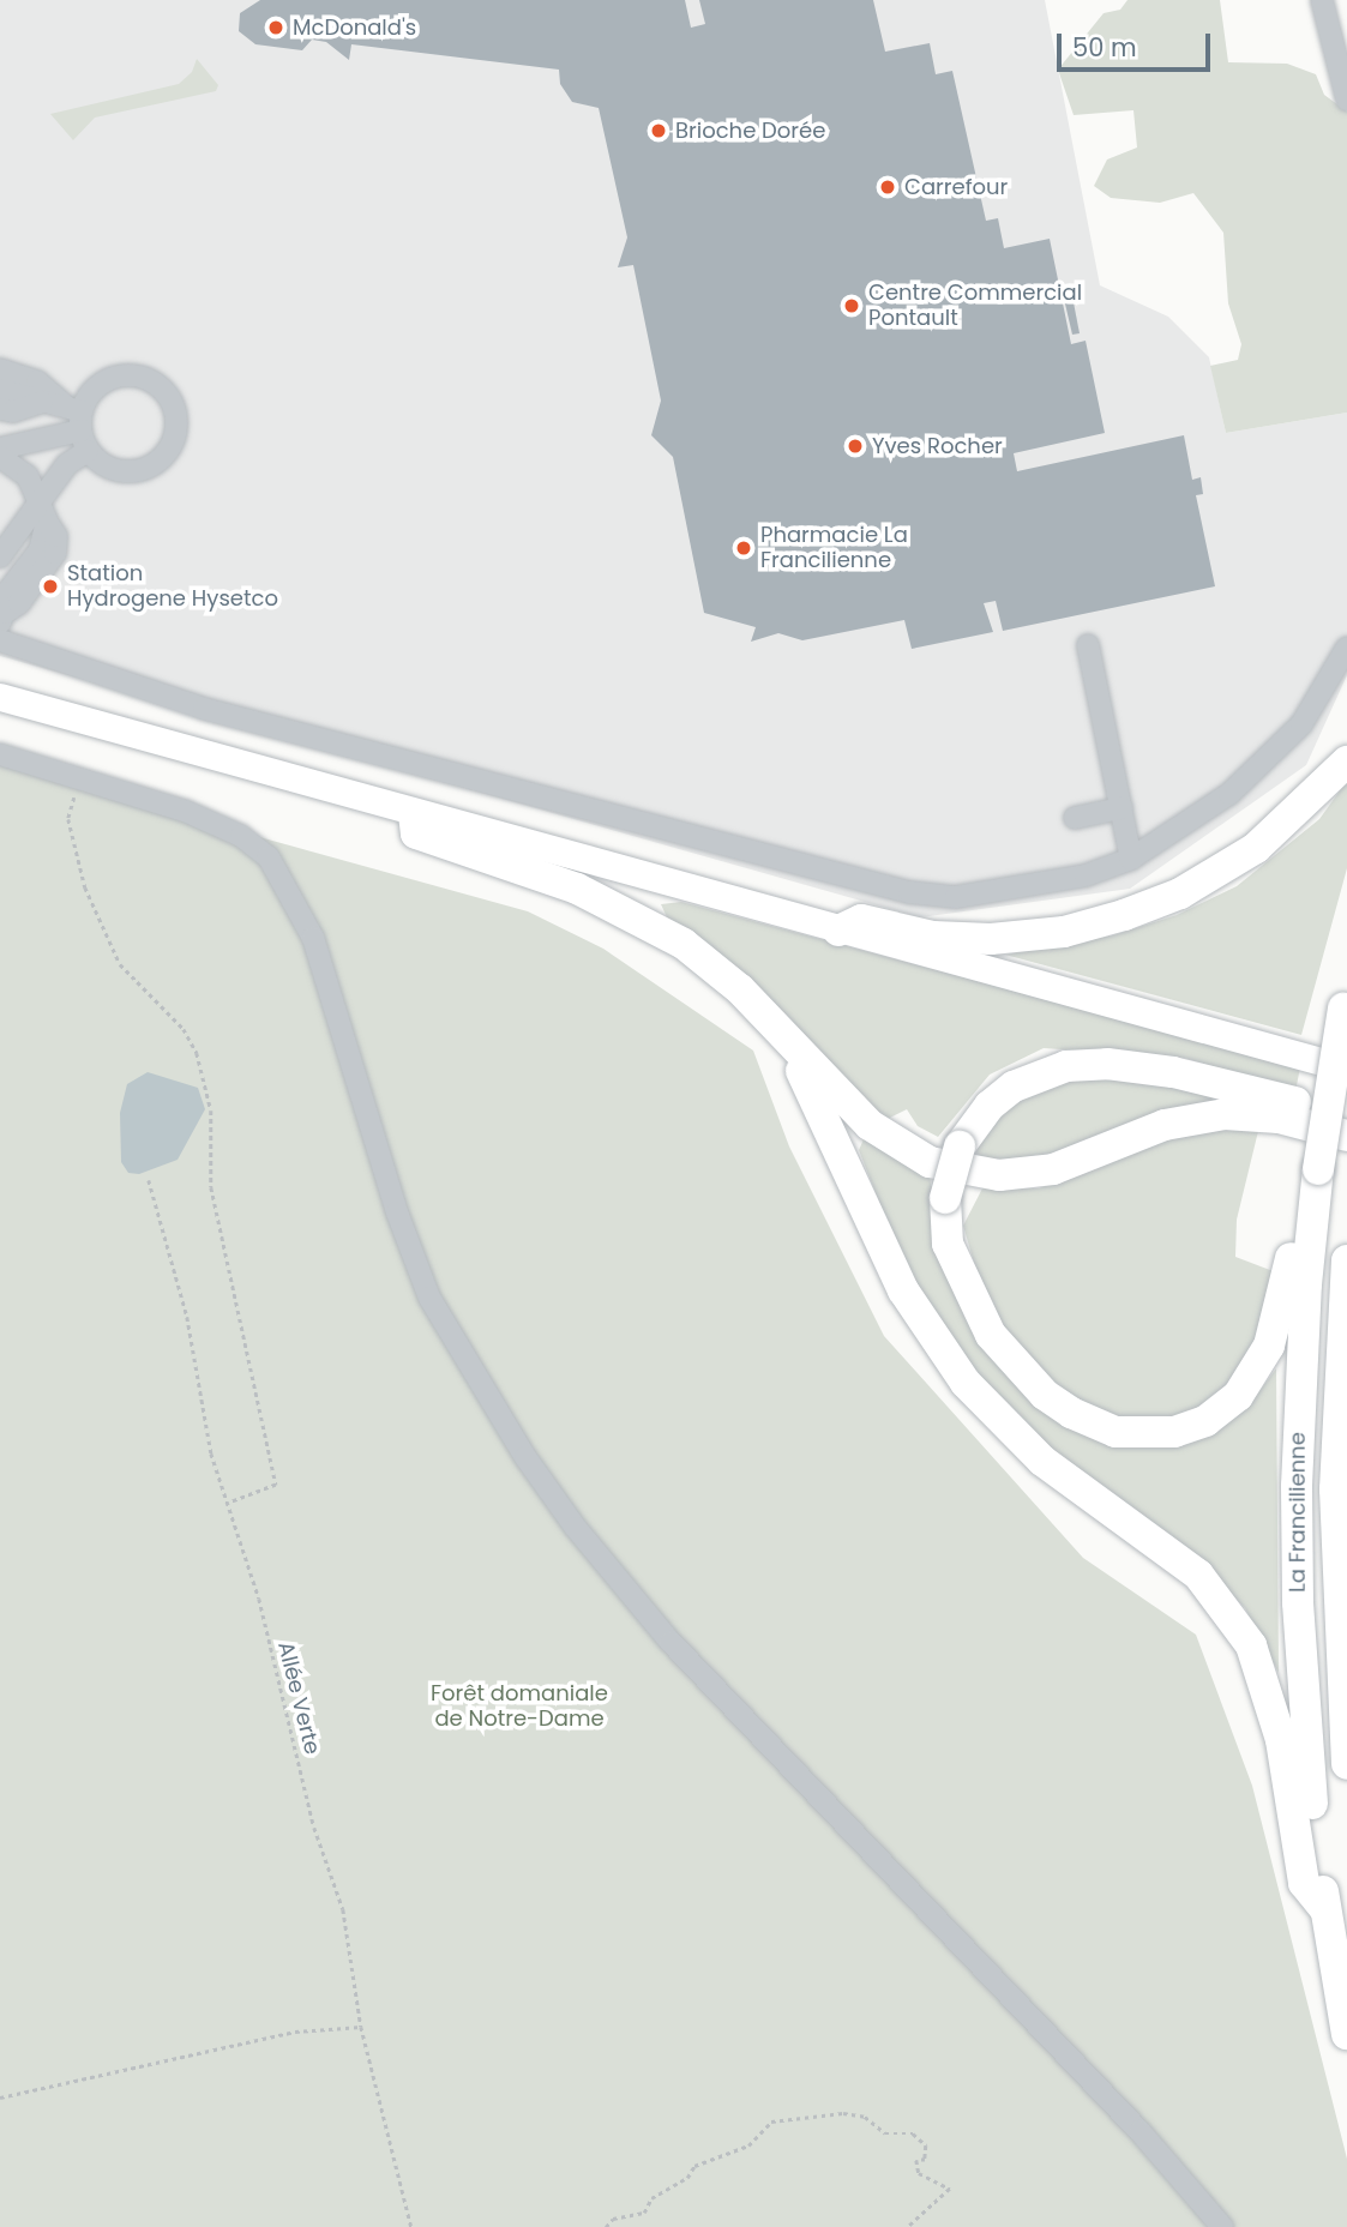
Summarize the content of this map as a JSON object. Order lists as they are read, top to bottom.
{
  "streets": {
    "highway": ["La Francilienne"],
    "path": ["Allée Verte"]
  },
  "parks": ["Forêt domaniale de Notre-Dame"],
  "places": [
    "McDonald's",
    "Brioche Dorée",
    "Carrefour",
    "Centre Commercial Pontault",
    "Yves Rocher",
    "Pharmacie La Francilienne",
    "Station Hydrogene Hysetco"
  ],
  "scale_bar": "50 m"
}
